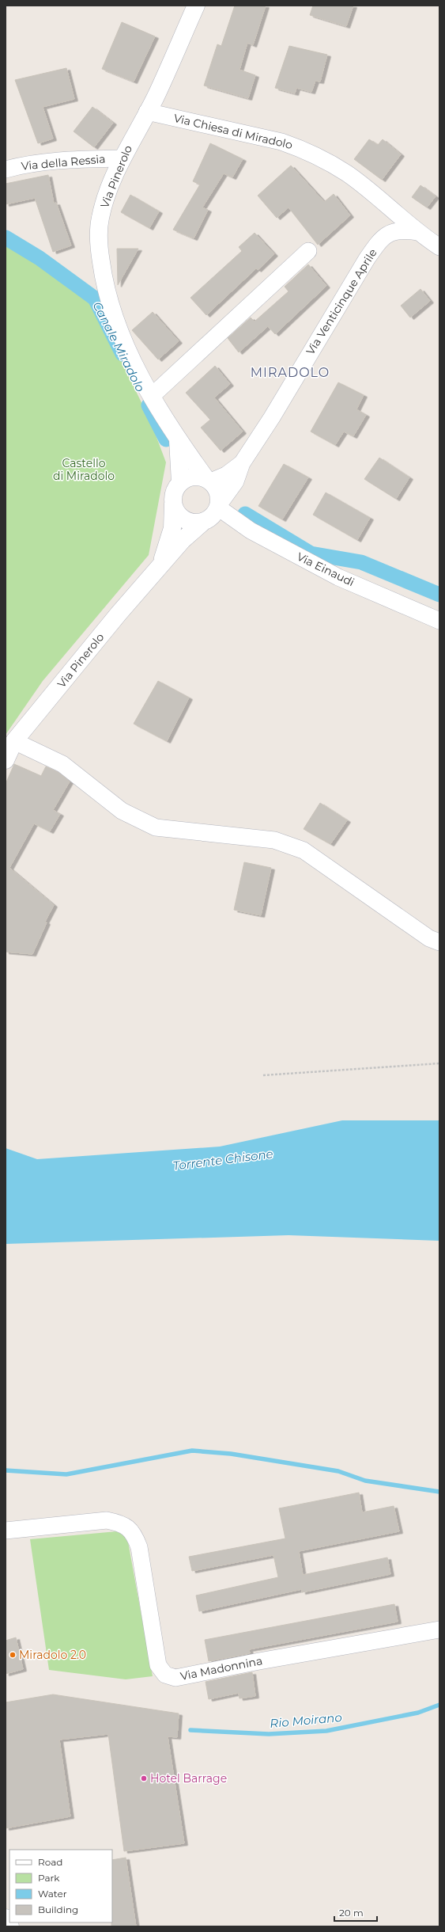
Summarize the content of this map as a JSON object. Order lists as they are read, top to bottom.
{
  "streets": {
    "street": [
      "Via Chiesa di Miradolo",
      "Via della Ressia",
      "Via Pinerolo",
      "Via Venticinque Aprile",
      "Via Einaudi",
      "Via Madonnina"
    ]
  },
  "crossings": [
    ["Via Chiesa di Miradolo", "Via Pinerolo"],
    ["Via Chiesa di Miradolo", "Via Venticinque Aprile"],
    ["Via della Ressia", "Via Pinerolo"],
    ["Via Pinerolo", "Via Einaudi"]
  ],
  "districts": ["MIRADOLO"],
  "water": ["Canale Miradolo", "Torrente Chisone", "Rio Moirano"],
  "parks": ["Castello di Miradolo"],
  "places": ["Miradolo 2.0", "Hotel Barrage"],
  "legend": [
    "Road",
    "Park",
    "Water",
    "Building"
  ],
  "scale_bar": "20 m"
}
